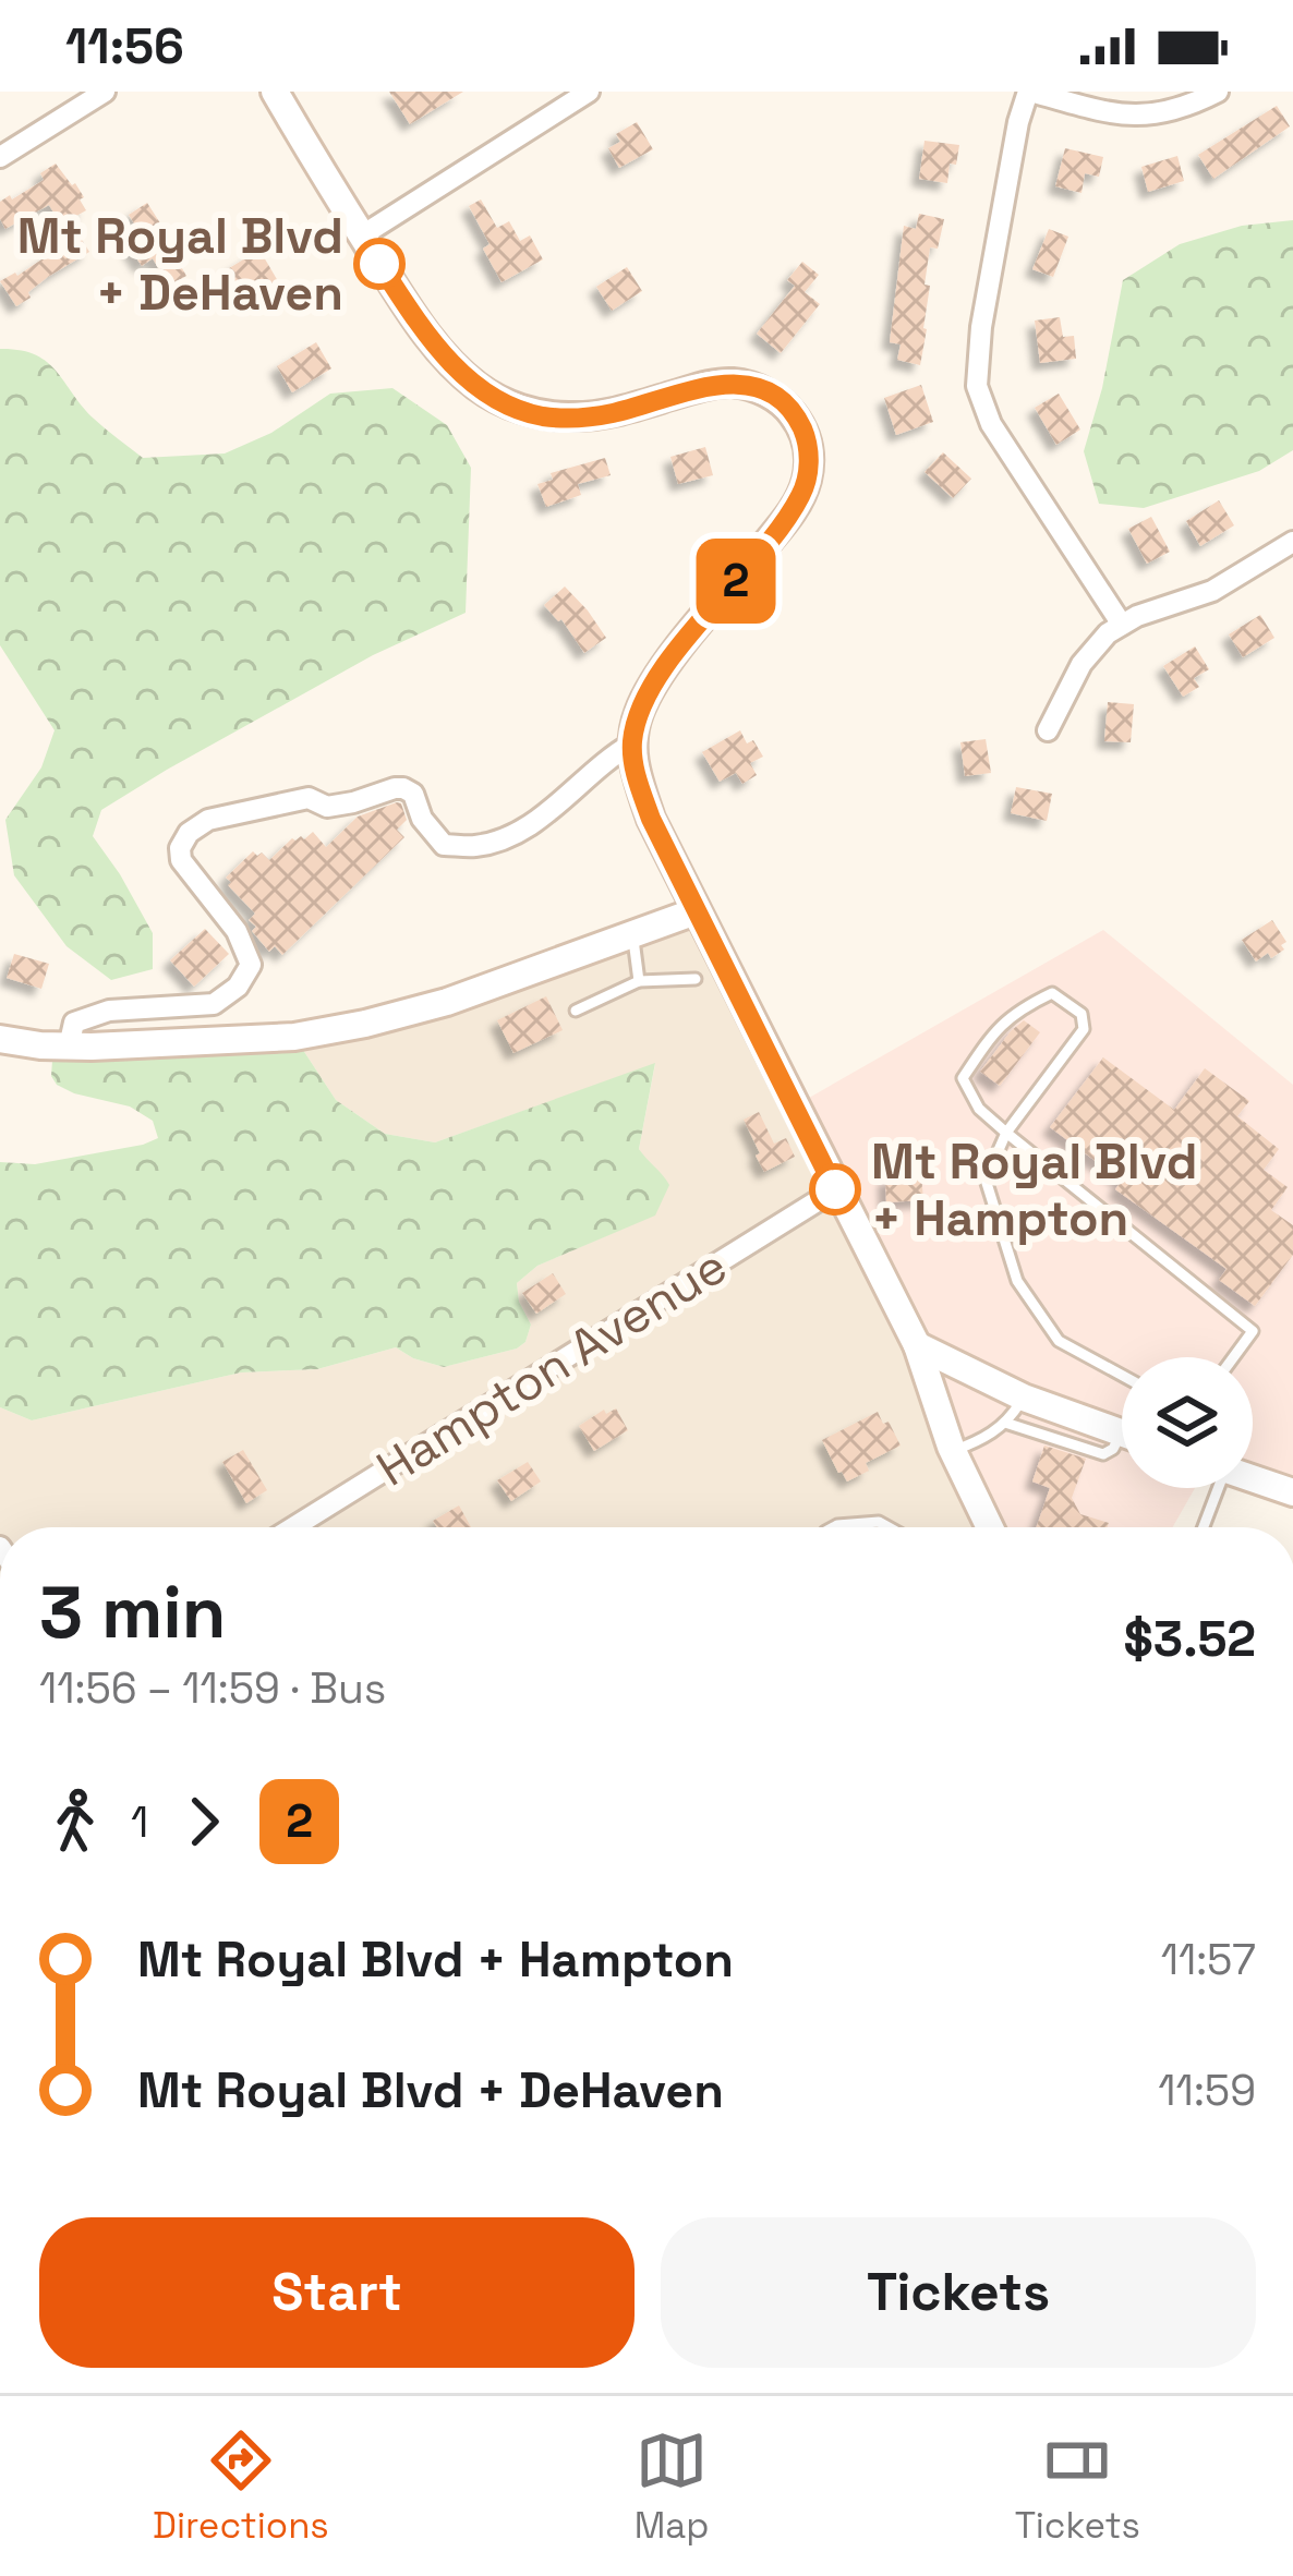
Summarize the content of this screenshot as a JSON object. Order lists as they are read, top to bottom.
{
  "streets": {
    "street": ["Hampton Avenue"]
  },
  "places": ["Mt Royal Blvd + DeHaven", "Mt Royal Blvd + Hampton"],
  "lines": ["bus line 2"],
  "page": {
    "status": "11:56",
    "on_map": "2",
    "heading": ["3 min", "11:56 – 11:59 · Bus", "$3.52"],
    "legs": ["1", "2"],
    "list": [
      {
        "name": "Mt Royal Blvd + Hampton",
        "value": "11:57"
      },
      {
        "name": "Mt Royal Blvd + DeHaven",
        "value": "11:59"
      }
    ],
    "buttons": ["Start", "Tickets"],
    "tabs": ["Directions", "Map", "Tickets"]
  }
}
